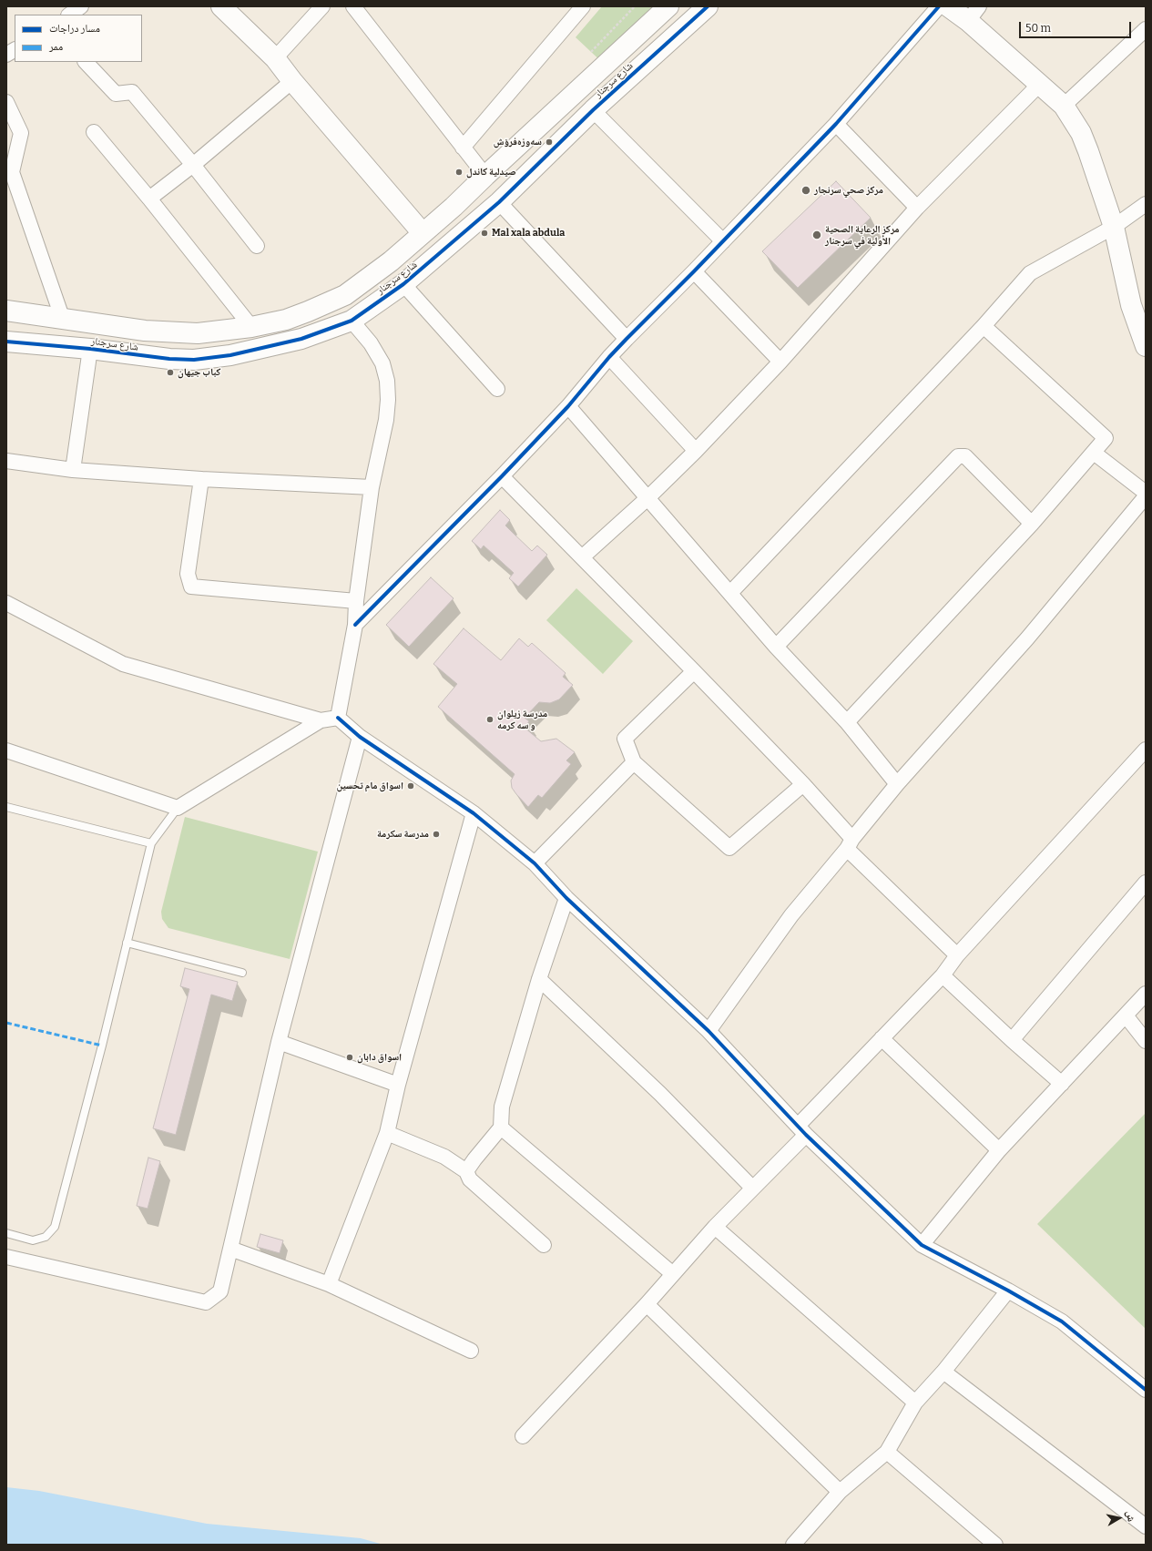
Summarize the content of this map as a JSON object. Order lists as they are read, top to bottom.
{
  "streets": {
    "street": ["شارع سرجنار"]
  },
  "places": [
    "سەوزەفرۆش",
    "صيدلية كاندل",
    "مركز صحي سرنجار",
    "Mal xala abdula",
    "مركز الرعاية الصحية الأولية في سرجنار",
    "كباب جيهان",
    "مدرسة زيلوان و سه كرمه",
    "اسواق مام تحسين",
    "مدرسة سكرمة",
    "اسواق دابان"
  ],
  "legend": ["مسار دراجات", "ممر"],
  "scale_bar": "50 m",
  "north": "right"
}
